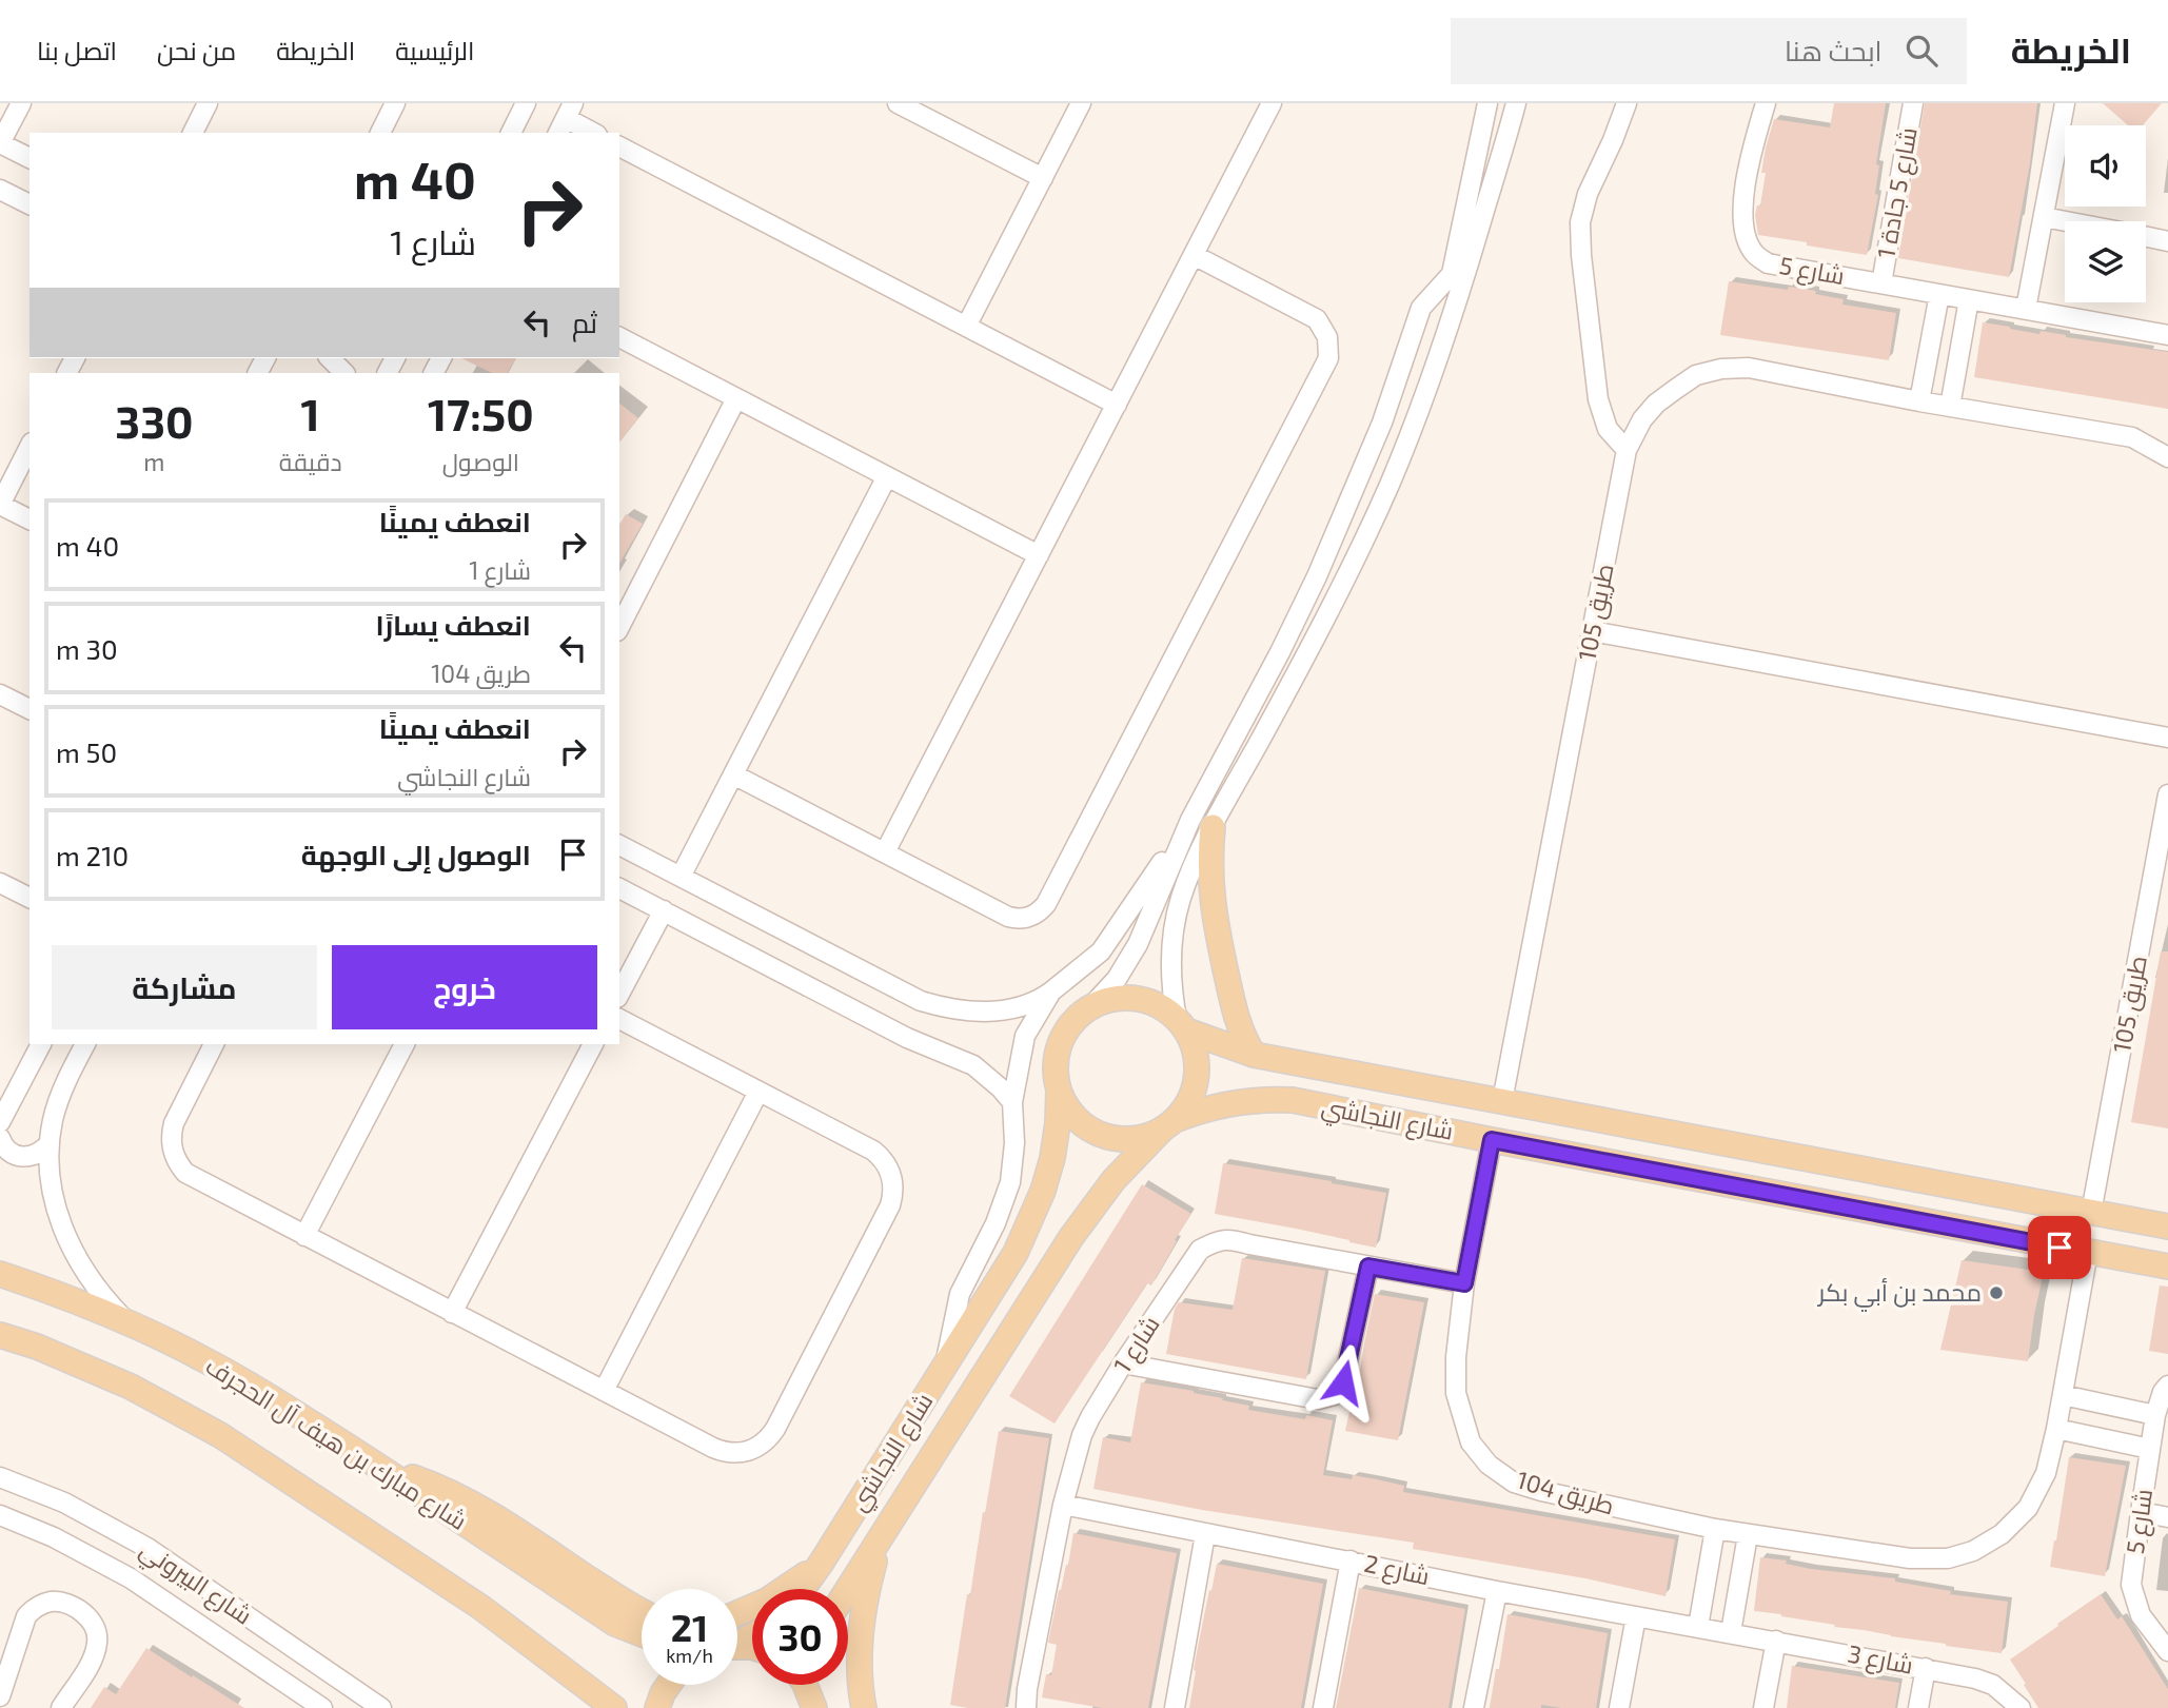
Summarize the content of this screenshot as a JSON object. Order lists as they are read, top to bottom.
{
  "streets": {
    "main road": ["شارع النجاشي", "شارع مبارك بن هيف آل الحجرف"],
    "street": [
      "شارع 5 جادة 1",
      "شارع 5",
      "طريق 105",
      "شارع 1",
      "طريق 104",
      "شارع 2",
      "شارع البيروني",
      "شارع 3"
    ]
  },
  "crossings": [
    ["شارع 5 جادة 1", "شارع 5"],
    ["طريق 105", "شارع النجاشي"],
    ["شارع النجاشي", "طريق 104"],
    ["شارع 1", "طريق 104"],
    ["شارع 1", "شارع 2"],
    ["شارع 2", "شارع 3"]
  ],
  "places": ["محمد بن أبي بكر"],
  "page": {
    "header": "الخريطة",
    "search": "ابحث هنا",
    "nav": [
      "الرئيسية",
      "الخريطة",
      "من نحن",
      "اتصل بنا"
    ],
    "turn": ["40 m", "شارع 1"],
    "then": "ثم",
    "eta": [
      "17:50",
      "الوصول",
      "1",
      "دقيقة",
      "330",
      "m"
    ],
    "list": [
      {
        "name": "انعطف يمينًا",
        "note": "شارع 1",
        "value": "40 m"
      },
      {
        "name": "انعطف يسارًا",
        "note": "طريق 104",
        "value": "30 m"
      },
      {
        "name": "انعطف يمينًا",
        "note": "شارع النجاشي",
        "value": "50 m"
      },
      {
        "name": "الوصول إلى الوجهة",
        "value": "210 m"
      }
    ],
    "buttons": ["خروج", "مشاركة"],
    "speed": "21 km/h",
    "limit": "30"
  }
}
